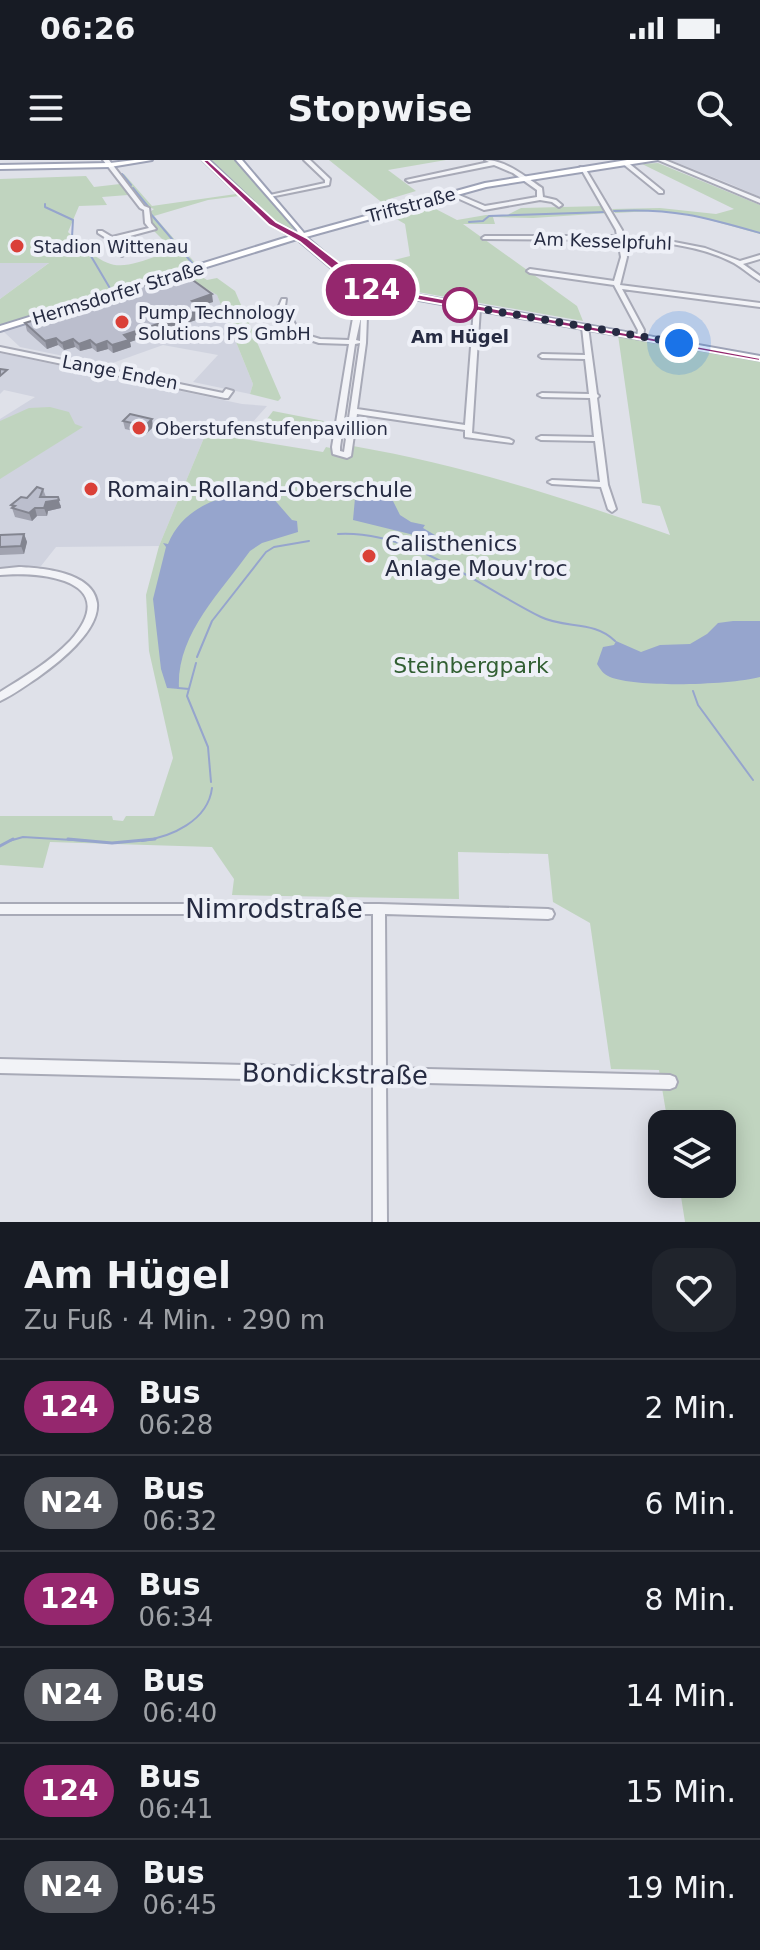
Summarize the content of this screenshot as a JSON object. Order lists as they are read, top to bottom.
{
  "streets": {
    "main road": ["Triftstraße", "Hermsdorfer Straße"],
    "street": [
      "Am Kesselpfuhl",
      "Lange Enden",
      "Nimrodstraße",
      "Bondickstraße"
    ]
  },
  "crossings": [
    ["Triftstraße", "Hermsdorfer Straße"]
  ],
  "parks": ["Steinbergpark"],
  "places": [
    "Stadion Wittenau",
    "Am Hügel",
    "Pump Technology Solutions PS GmbH",
    "Oberstufenstufenpavillion",
    "Romain-Rolland-Oberschule",
    "Calisthenics Anlage Mouv'roc"
  ],
  "lines": ["bus line 124"],
  "page": {
    "status": "06:26",
    "header": "Stopwise",
    "on_map": "124",
    "heading": ["Am Hügel", "Zu Fuß · 4 Min. · 290 m"],
    "list": [
      {
        "mark": "124",
        "name": "Bus",
        "note": "06:28",
        "value": "2 Min."
      },
      {
        "mark": "N24",
        "name": "Bus",
        "note": "06:32",
        "value": "6 Min."
      },
      {
        "mark": "124",
        "name": "Bus",
        "note": "06:34",
        "value": "8 Min."
      },
      {
        "mark": "N24",
        "name": "Bus",
        "note": "06:40",
        "value": "14 Min."
      },
      {
        "mark": "124",
        "name": "Bus",
        "note": "06:41",
        "value": "15 Min."
      },
      {
        "mark": "N24",
        "name": "Bus",
        "note": "06:45",
        "value": "19 Min."
      }
    ]
  }
}
